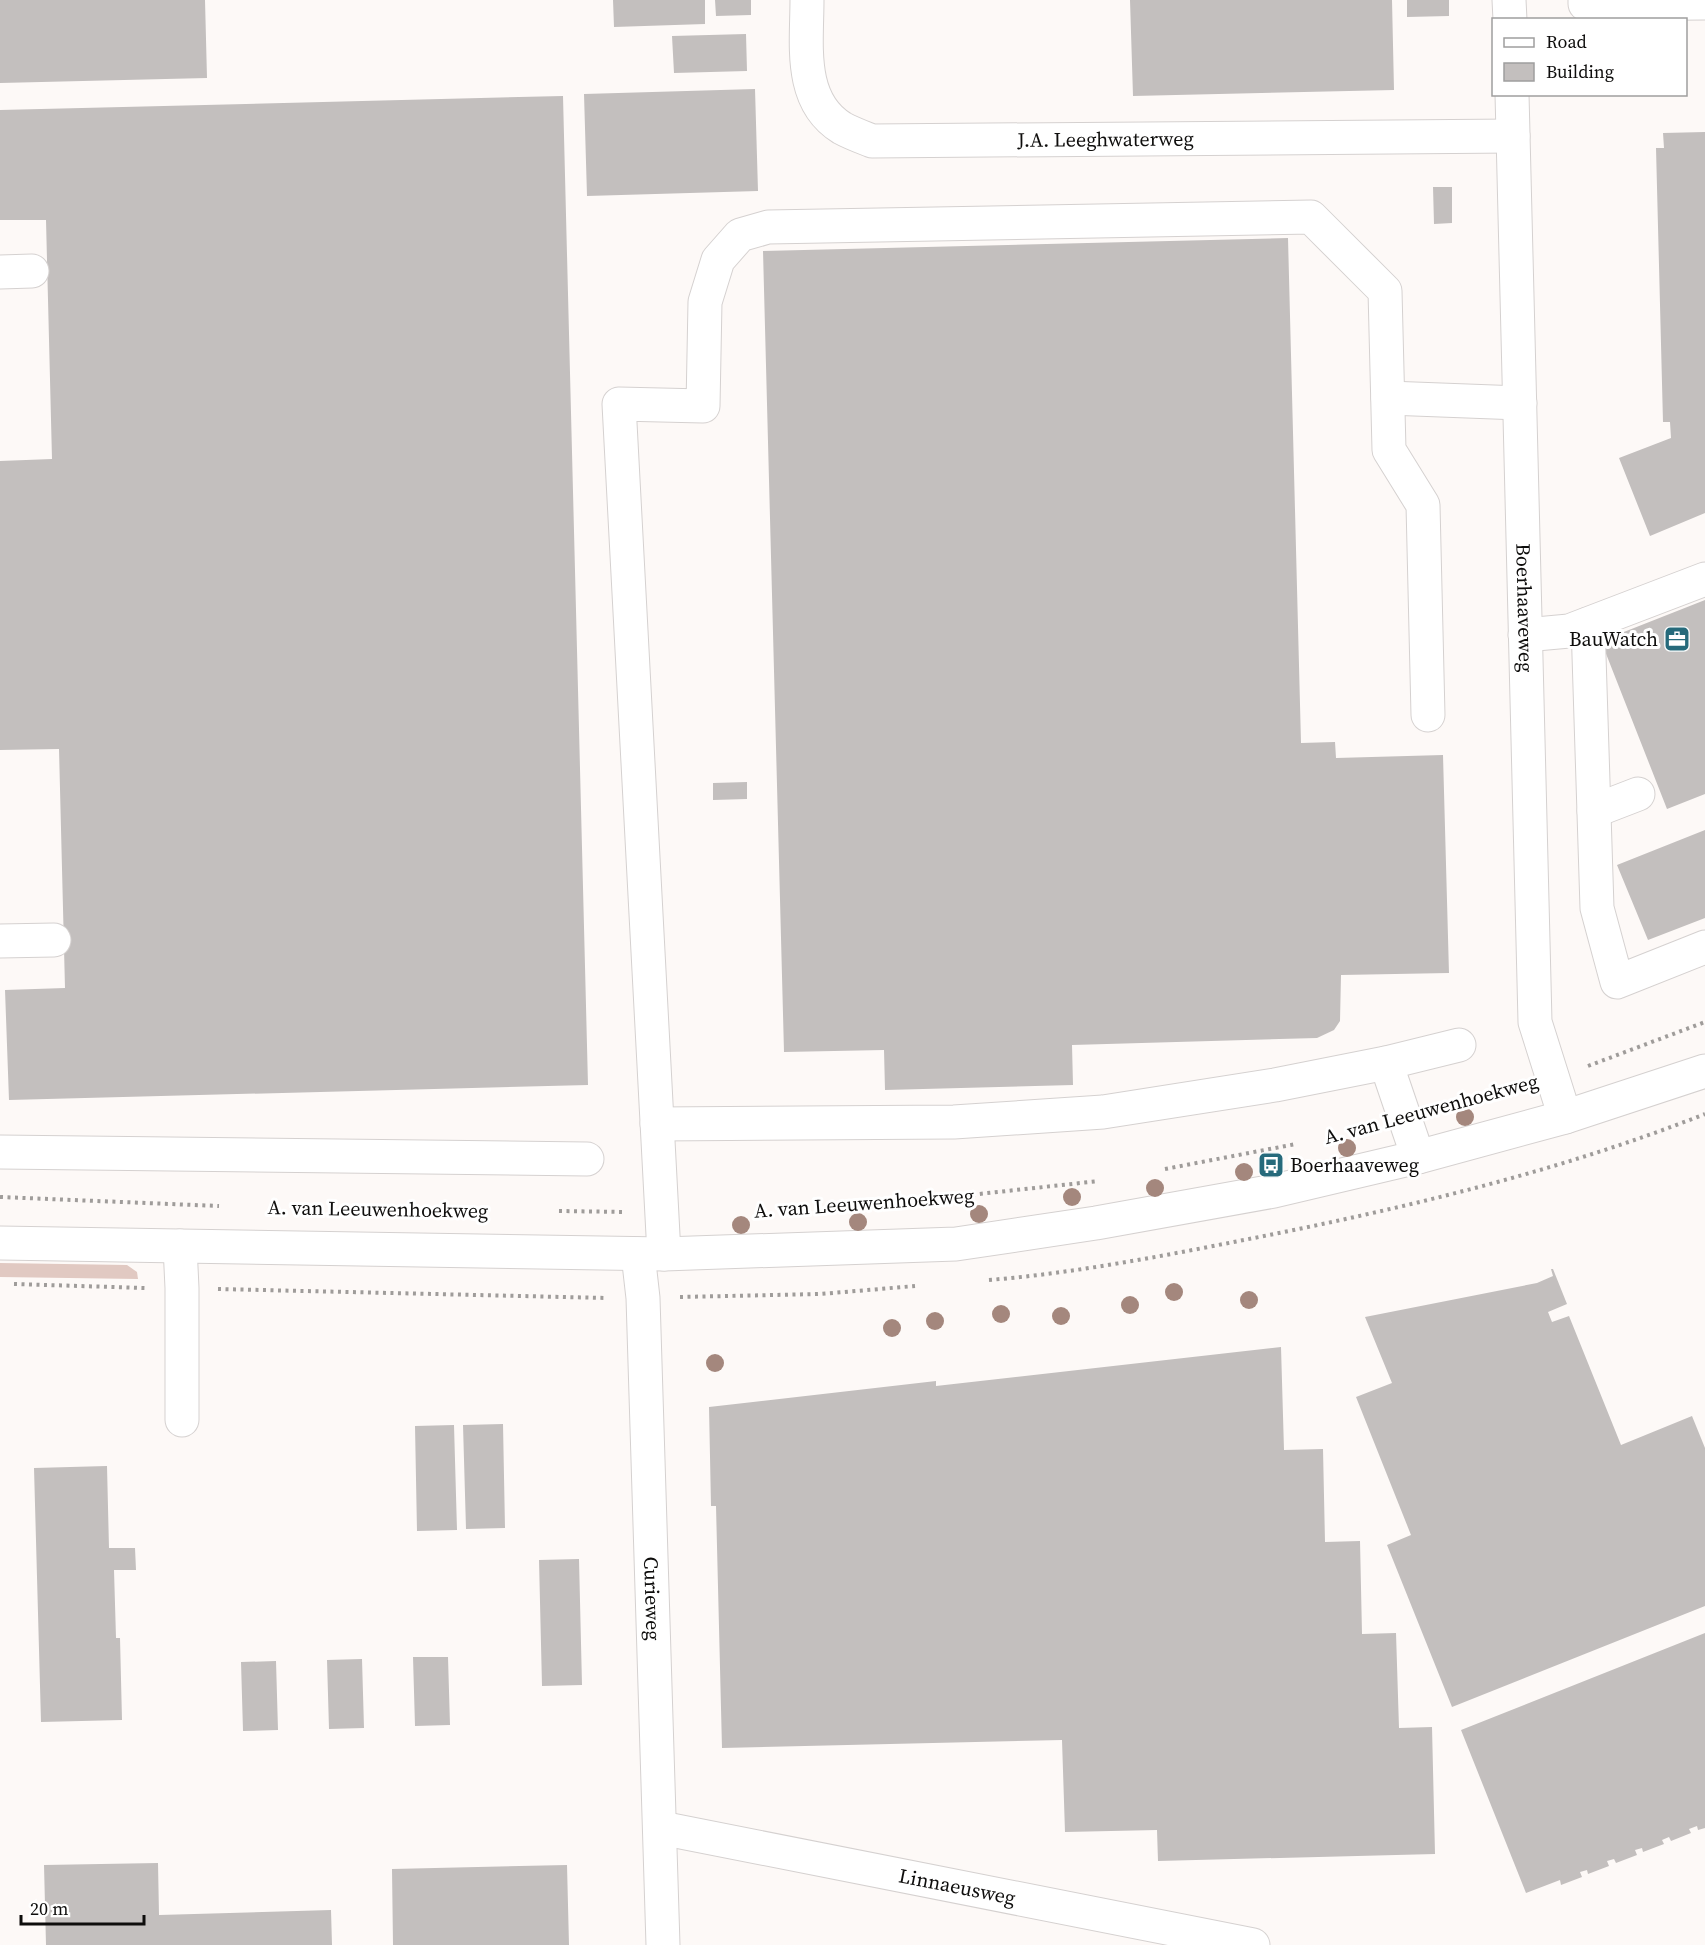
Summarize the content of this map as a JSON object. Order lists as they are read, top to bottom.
{
  "streets": {
    "street": [
      "J.A. Leeghwaterweg",
      "Boerhaaveweg",
      "A. van Leeuwenhoekweg",
      "Curieweg",
      "Linnaeusweg"
    ]
  },
  "crossings": [
    ["J.A. Leeghwaterweg", "Boerhaaveweg"],
    ["Boerhaaveweg", "A. van Leeuwenhoekweg"],
    ["A. van Leeuwenhoekweg", "Curieweg"],
    ["Curieweg", "Linnaeusweg"]
  ],
  "places": {
    "office": ["BauWatch"],
    "bus stop": ["Boerhaaveweg"]
  },
  "legend": ["Road", "Building"],
  "scale_bar": "20 m"
}
